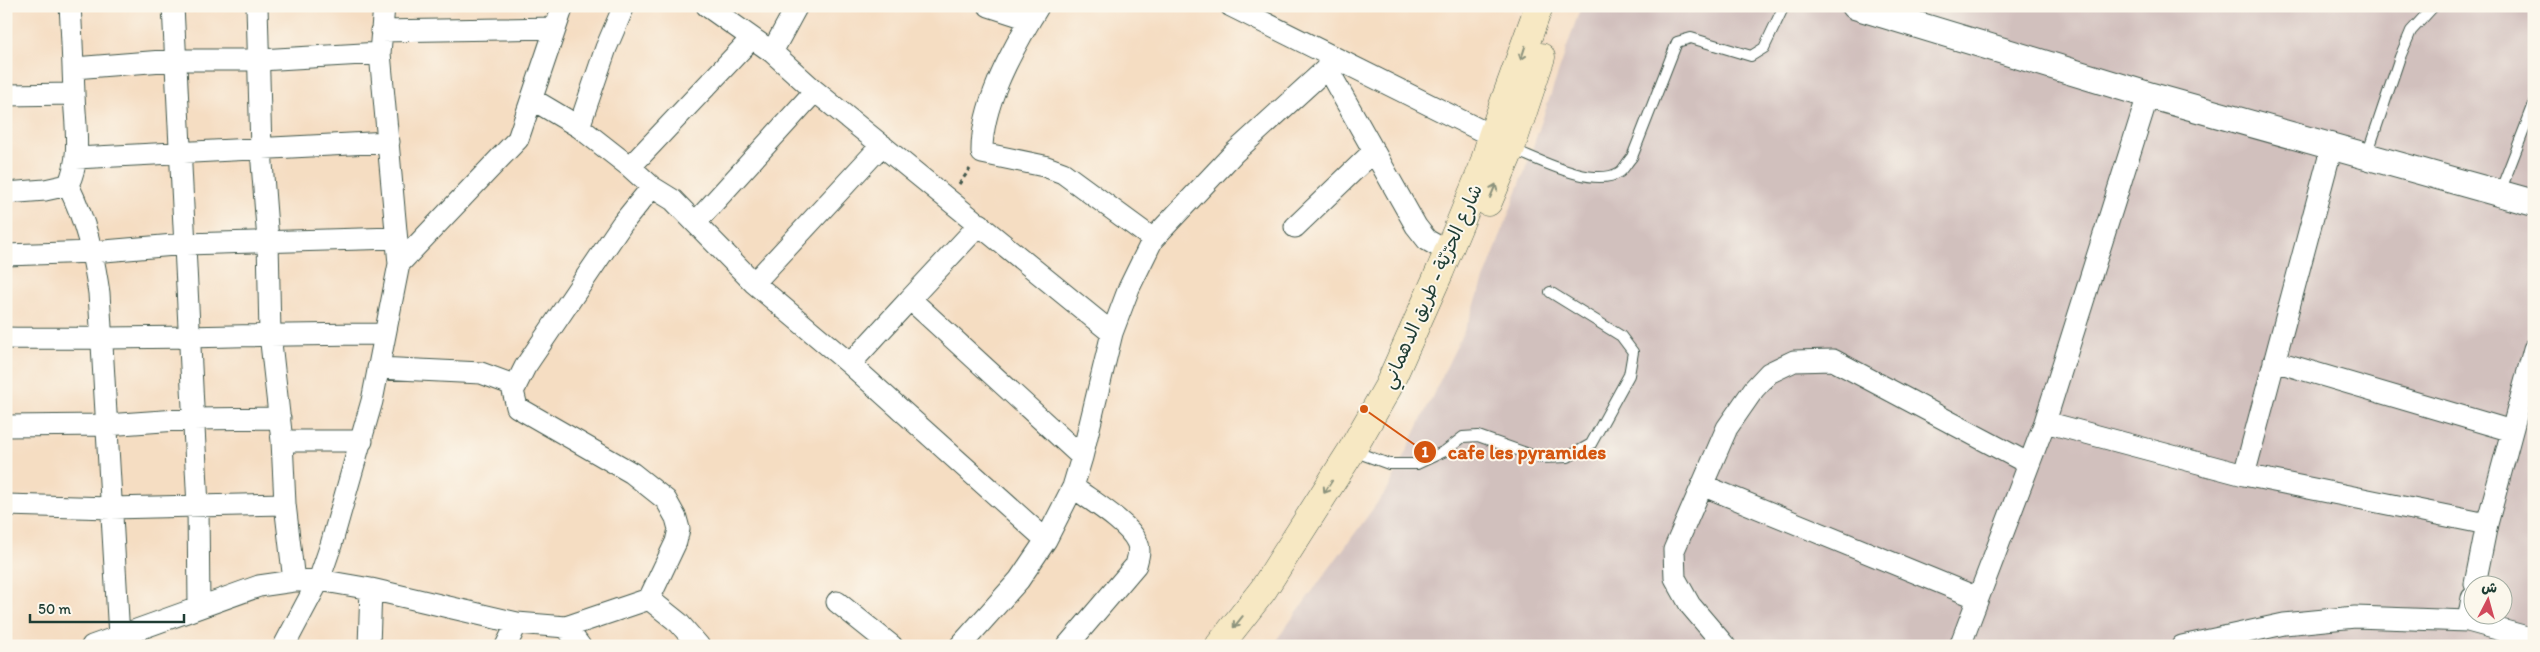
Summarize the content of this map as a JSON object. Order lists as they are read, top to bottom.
{
  "streets": {
    "main road": ["شارع الحرّيّة - طريق الدهماني"]
  },
  "places": ["cafe les pyramides"],
  "scale_bar": "50 m",
  "north": "top"
}
